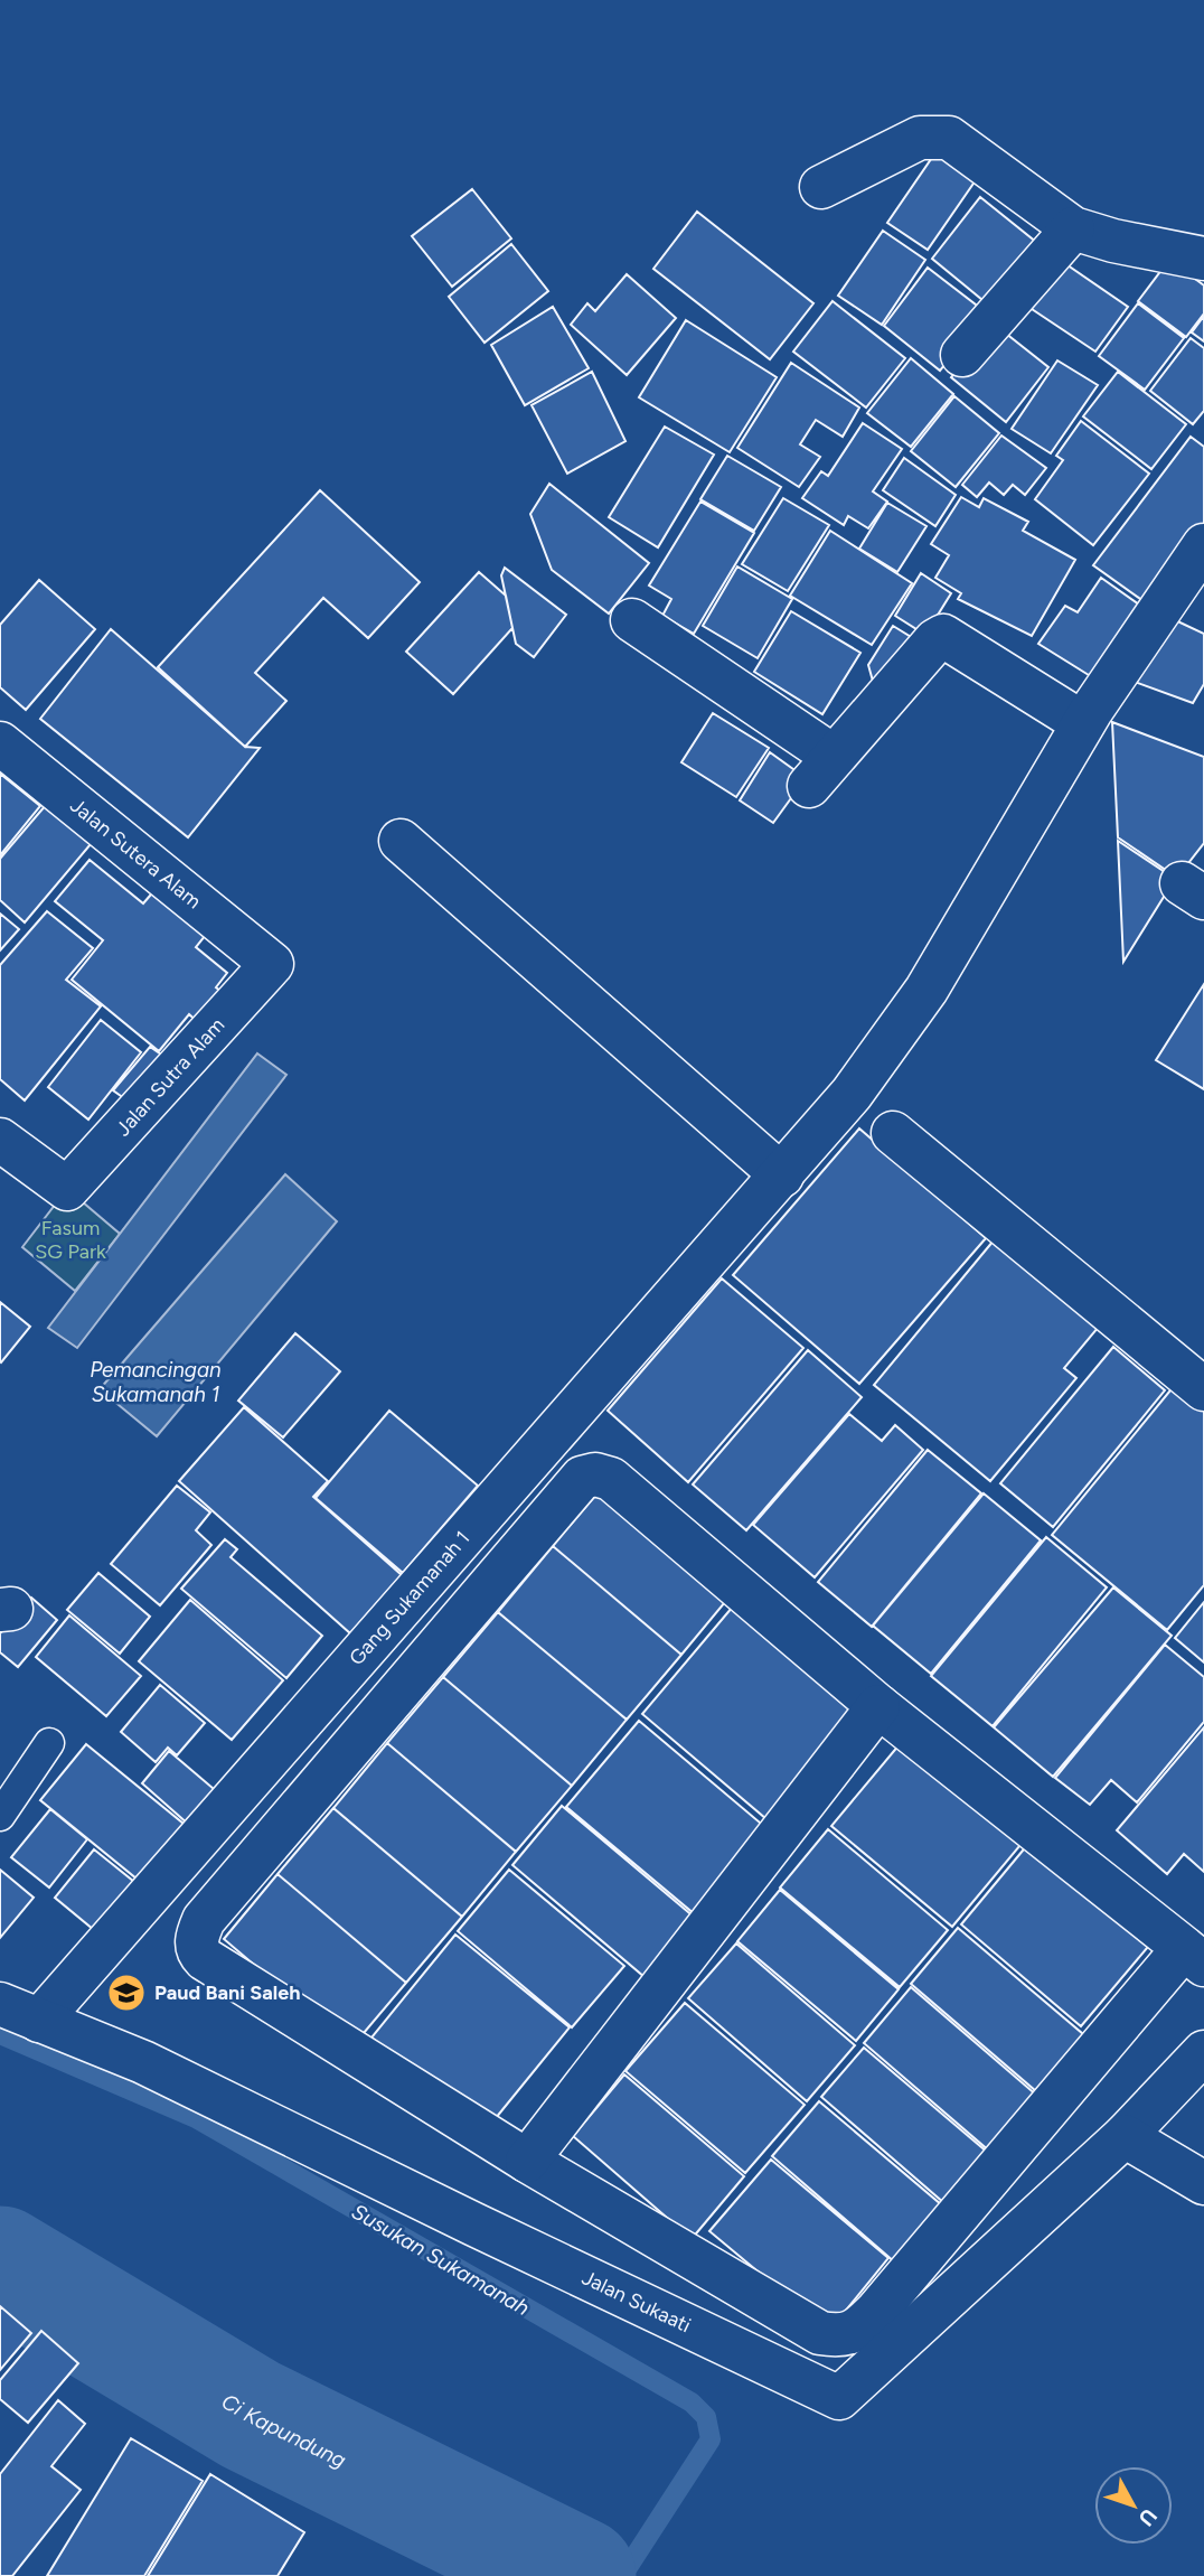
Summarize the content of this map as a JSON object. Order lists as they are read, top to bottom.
{
  "streets": {
    "street": [
      "Jalan Sutera Alam",
      "Jalan Sutra Alam",
      "Gang Sukamanah 1",
      "Jalan Sukaati"
    ]
  },
  "crossings": [
    ["Jalan Sutera Alam", "Jalan Sutra Alam"],
    ["Gang Sukamanah 1", "Jalan Sukaati"]
  ],
  "water": ["Pemancingan Sukamanah 1", "Susukan Sukamanah", "Ci Kapundung"],
  "parks": ["Fasum SG Park"],
  "places": {
    "school or university": ["Paud Bani Saleh"]
  },
  "north": "bottom right"
}
